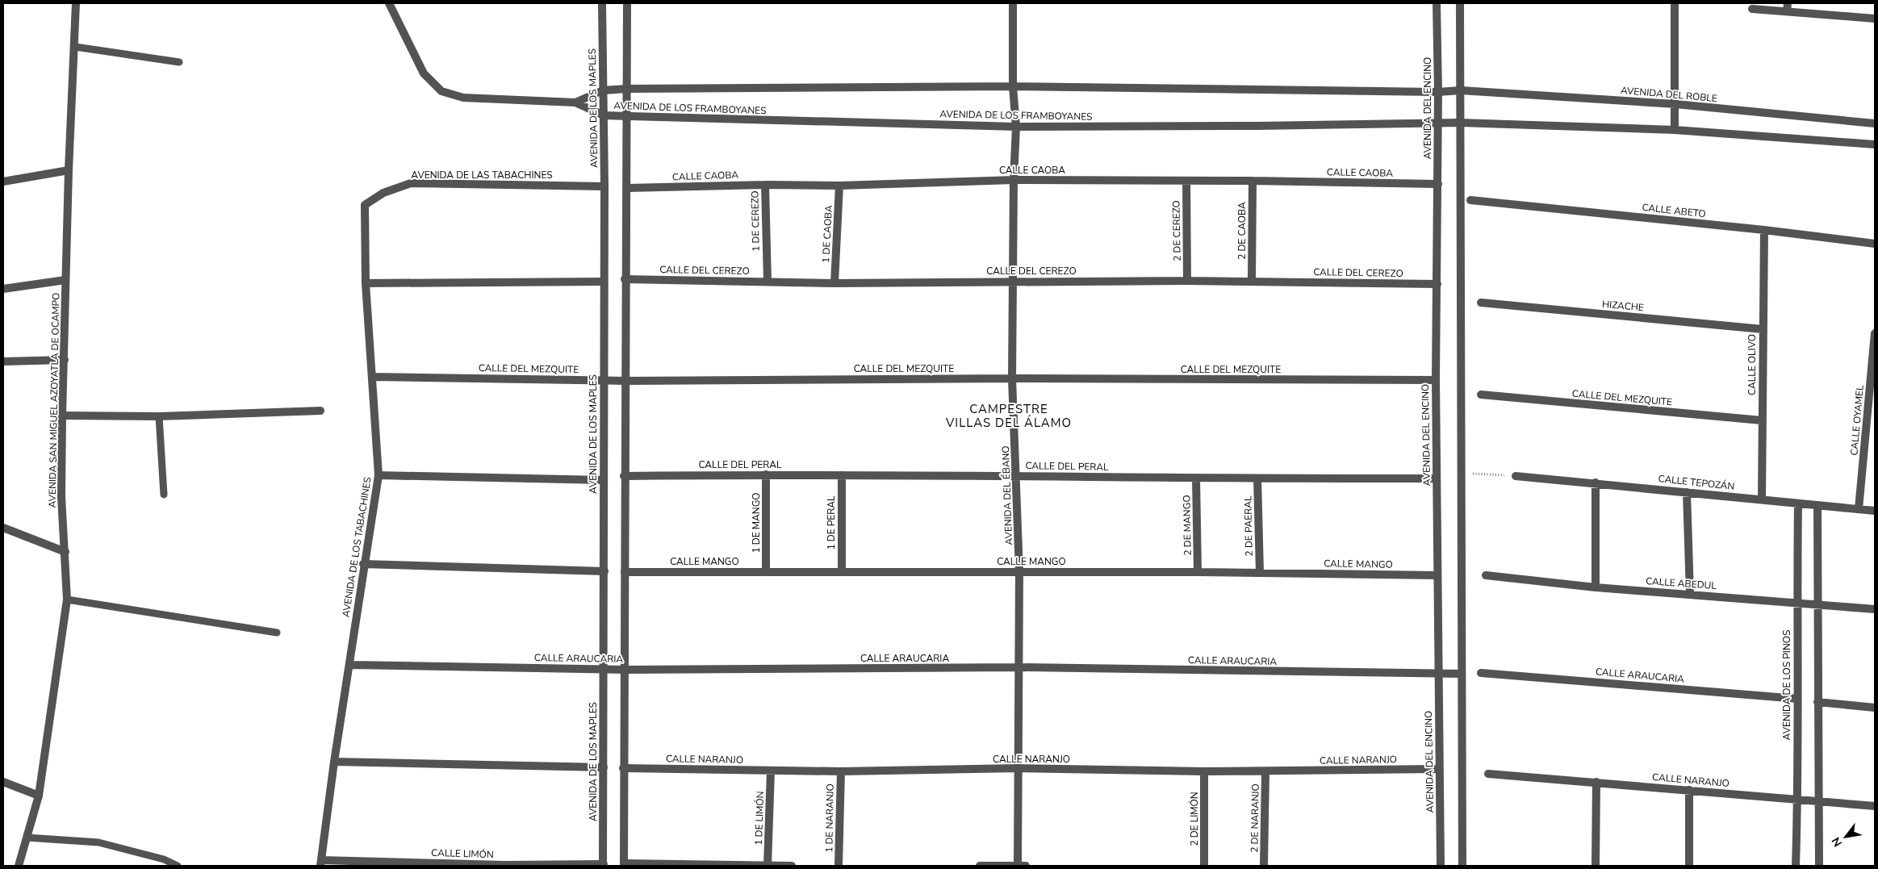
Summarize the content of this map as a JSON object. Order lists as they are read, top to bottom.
{
  "streets": {
    "street": [
      "AVENIDA DEL ROBLE",
      "AVENIDA DE LOS MAPLES",
      "AVENIDA DE LOS FRAMBOYANES",
      "AVENIDA DEL ENCINO",
      "CALLE CAOBA",
      "AVENIDA DE LAS TABACHINES",
      "CALLE ABETO",
      "1 DE CEREZO",
      "2 DE CEREZO",
      "2 DE CAOBA",
      "1 DE CAOBA",
      "CALLE DEL CEREZO",
      "HIZACHE",
      "CALLE OLIVO",
      "CALLE DEL MEZQUITE",
      "AVENIDA SAN MIGUEL AZOYATLA DE OCAMPO",
      "CALLE OYAMEL",
      "CALLE DEL PERAL",
      "CALLE TEPOZÁN",
      "AVENIDA DEL ÉBANO",
      "1 DE MANGO",
      "1 DE PERAL",
      "2 DE MANGO",
      "2 DE PAERAL",
      "AVENIDA DE LOS TABACHINES",
      "CALLE MANGO",
      "CALLE ABEDUL",
      "CALLE ARAUCARIA",
      "AVENIDA DE LOS PINOS",
      "CALLE NARANJO",
      "1 DE LIMÓN",
      "1 DE NARANJO",
      "2 DE NARANJO",
      "2 DE LIMÓN",
      "CALLE LIMÓN"
    ]
  },
  "crossings": [
    ["AVENIDA DEL ROBLE", "AVENIDA DE LOS FRAMBOYANES"],
    ["AVENIDA DE LOS MAPLES", "AVENIDA DE LOS FRAMBOYANES"],
    ["AVENIDA DE LOS MAPLES", "AVENIDA DE LAS TABACHINES"],
    ["AVENIDA DE LOS MAPLES", "CALLE DEL MEZQUITE"],
    ["AVENIDA DE LOS MAPLES", "CALLE ARAUCARIA"],
    ["AVENIDA DE LOS MAPLES", "CALLE LIMÓN"],
    ["AVENIDA DE LOS FRAMBOYANES", "AVENIDA DEL ENCINO"],
    ["AVENIDA DE LOS FRAMBOYANES", "AVENIDA DEL ÉBANO"],
    ["AVENIDA DEL ENCINO", "CALLE CAOBA"],
    ["AVENIDA DEL ENCINO", "CALLE DEL CEREZO"],
    ["AVENIDA DEL ENCINO", "CALLE DEL MEZQUITE"],
    ["AVENIDA DEL ENCINO", "CALLE DEL PERAL"],
    ["AVENIDA DEL ENCINO", "CALLE MANGO"],
    ["AVENIDA DEL ENCINO", "CALLE ARAUCARIA"],
    ["AVENIDA DEL ENCINO", "CALLE NARANJO"],
    ["CALLE CAOBA", "1 DE CEREZO"],
    ["CALLE CAOBA", "2 DE CEREZO"],
    ["CALLE CAOBA", "2 DE CAOBA"],
    ["CALLE CAOBA", "1 DE CAOBA"],
    ["CALLE CAOBA", "AVENIDA DEL ÉBANO"],
    ["AVENIDA DE LAS TABACHINES", "AVENIDA DE LOS TABACHINES"],
    ["CALLE ABETO", "CALLE OLIVO"],
    ["1 DE CEREZO", "CALLE DEL CEREZO"],
    ["2 DE CEREZO", "CALLE DEL CEREZO"],
    ["2 DE CAOBA", "CALLE DEL CEREZO"],
    ["1 DE CAOBA", "CALLE DEL CEREZO"],
    ["CALLE DEL CEREZO", "AVENIDA DEL ÉBANO"],
    ["HIZACHE", "CALLE OLIVO"],
    ["CALLE OLIVO", "CALLE DEL MEZQUITE"],
    ["CALLE OLIVO", "CALLE TEPOZÁN"],
    ["CALLE DEL MEZQUITE", "AVENIDA DEL ÉBANO"],
    ["CALLE DEL MEZQUITE", "AVENIDA DE LOS TABACHINES"],
    ["CALLE OYAMEL", "CALLE TEPOZÁN"],
    ["CALLE DEL PERAL", "AVENIDA DEL ÉBANO"],
    ["CALLE DEL PERAL", "1 DE MANGO"],
    ["CALLE DEL PERAL", "1 DE PERAL"],
    ["CALLE DEL PERAL", "2 DE MANGO"],
    ["CALLE DEL PERAL", "2 DE PAERAL"],
    ["CALLE TEPOZÁN", "AVENIDA DE LOS PINOS"],
    ["AVENIDA DEL ÉBANO", "CALLE MANGO"],
    ["AVENIDA DEL ÉBANO", "CALLE ARAUCARIA"],
    ["AVENIDA DEL ÉBANO", "CALLE NARANJO"],
    ["1 DE MANGO", "CALLE MANGO"],
    ["1 DE PERAL", "CALLE MANGO"],
    ["2 DE MANGO", "CALLE MANGO"],
    ["2 DE PAERAL", "CALLE MANGO"],
    ["AVENIDA DE LOS TABACHINES", "CALLE ARAUCARIA"],
    ["AVENIDA DE LOS TABACHINES", "CALLE LIMÓN"],
    ["CALLE ABEDUL", "AVENIDA DE LOS PINOS"],
    ["CALLE ARAUCARIA", "AVENIDA DE LOS PINOS"],
    ["AVENIDA DE LOS PINOS", "CALLE NARANJO"],
    ["CALLE NARANJO", "1 DE LIMÓN"],
    ["CALLE NARANJO", "1 DE NARANJO"],
    ["CALLE NARANJO", "2 DE NARANJO"],
    ["CALLE NARANJO", "2 DE LIMÓN"]
  ],
  "districts": ["CAMPESTRE VILLAS DEL ÁLAMO"],
  "north": "bottom left"
}
